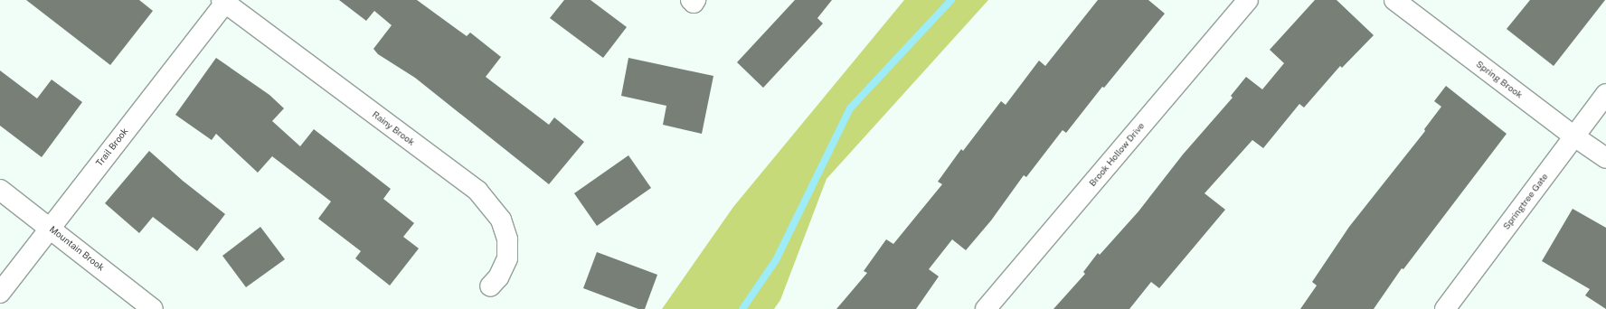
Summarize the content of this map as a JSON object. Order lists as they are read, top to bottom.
{
  "streets": {
    "street": [
      "Spring Brook",
      "Rainy Brook",
      "Trail Brook",
      "Brook Hollow Drive",
      "Springtree Gate",
      "Mountain Brook"
    ]
  },
  "crossings": [
    ["Spring Brook", "Springtree Gate"],
    ["Rainy Brook", "Trail Brook"],
    ["Trail Brook", "Mountain Brook"]
  ]
}
